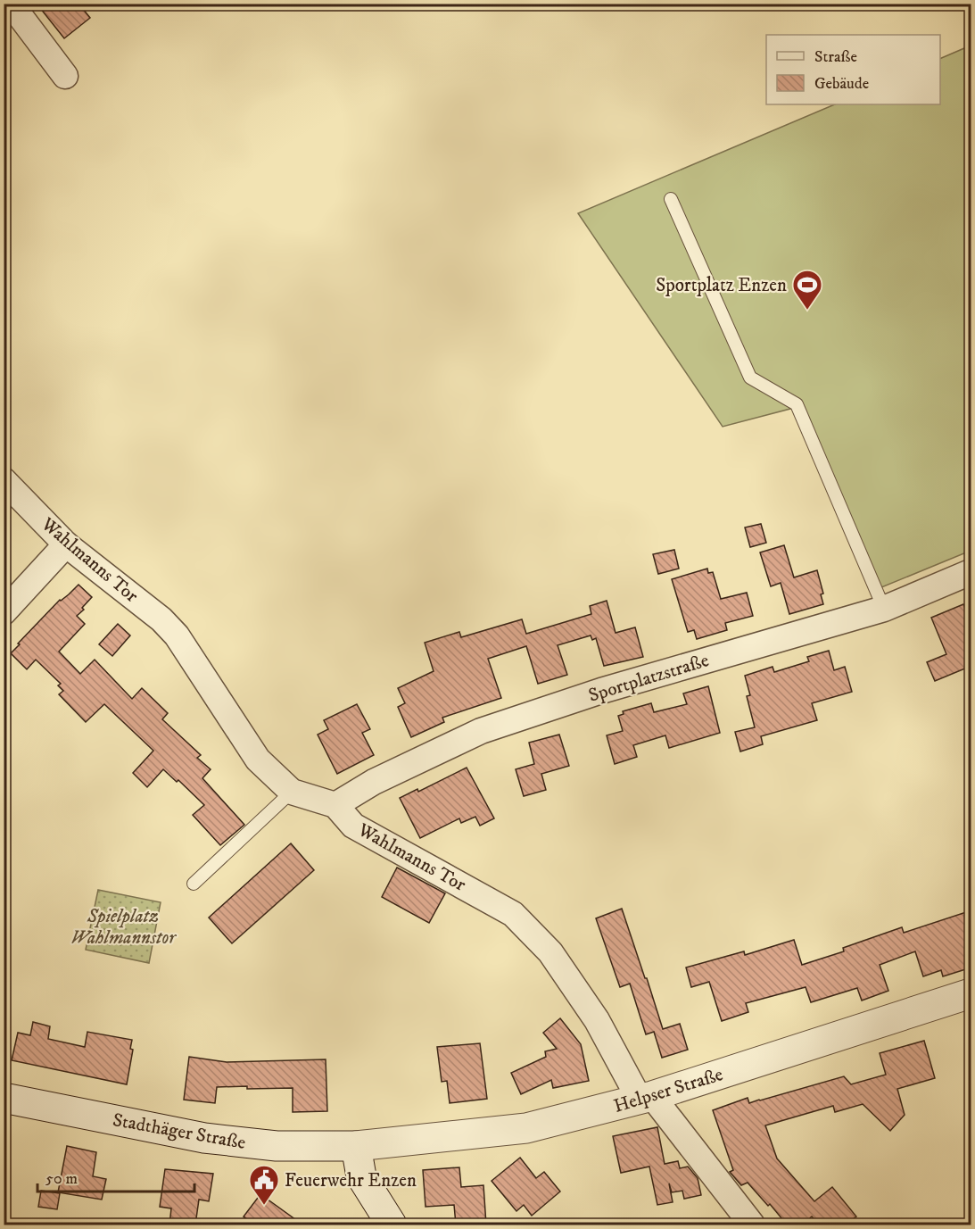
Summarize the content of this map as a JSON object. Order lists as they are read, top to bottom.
{
  "streets": {
    "street": [
      "Wahlmanns Tor",
      "Sportplatzstraße",
      "Helpser Straße",
      "Stadthäger Straße"
    ]
  },
  "crossings": [
    ["Wahlmanns Tor", "Sportplatzstraße"],
    ["Wahlmanns Tor", "Helpser Straße"],
    ["Helpser Straße", "Stadthäger Straße"]
  ],
  "parks": ["Spielplatz Wahlmannstor"],
  "places": {
    "sports": ["Sportplatz Enzen"],
    "public building": ["Feuerwehr Enzen"]
  },
  "legend": ["Straße", "Gebäude"],
  "scale_bar": "50 m"
}
